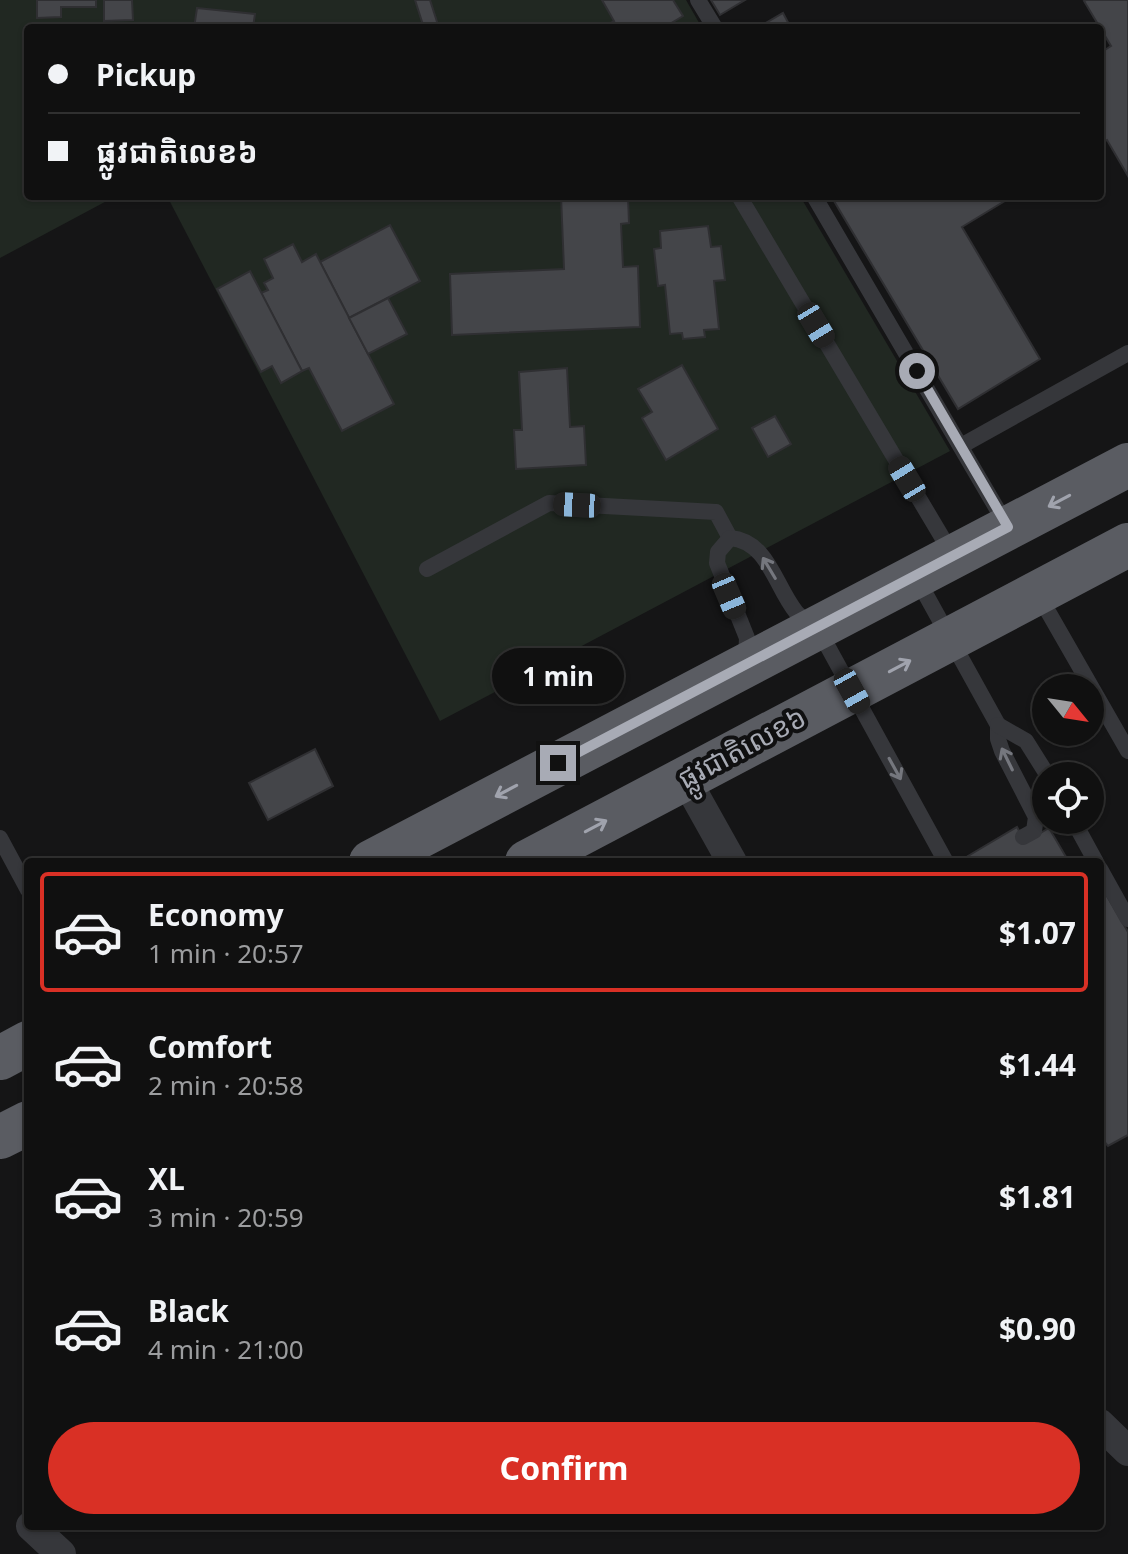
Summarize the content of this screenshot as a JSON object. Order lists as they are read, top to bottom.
{
  "streets": {
    "highway": ["ផ្លូវជាតិលេខ៦"]
  },
  "north": "bottom right",
  "page": {
    "banner": ["Pickup", "ផ្លូវជាតិលេខ៦"],
    "bubble": "1 min",
    "list": [
      {
        "name": "Economy",
        "note": "1 min · 20:57",
        "value": "$1.07"
      },
      {
        "name": "Comfort",
        "note": "2 min · 20:58",
        "value": "$1.44"
      },
      {
        "name": "XL",
        "note": "3 min · 20:59",
        "value": "$1.81"
      },
      {
        "name": "Black",
        "note": "4 min · 21:00",
        "value": "$0.90"
      }
    ],
    "buttons": "Confirm"
  }
}
